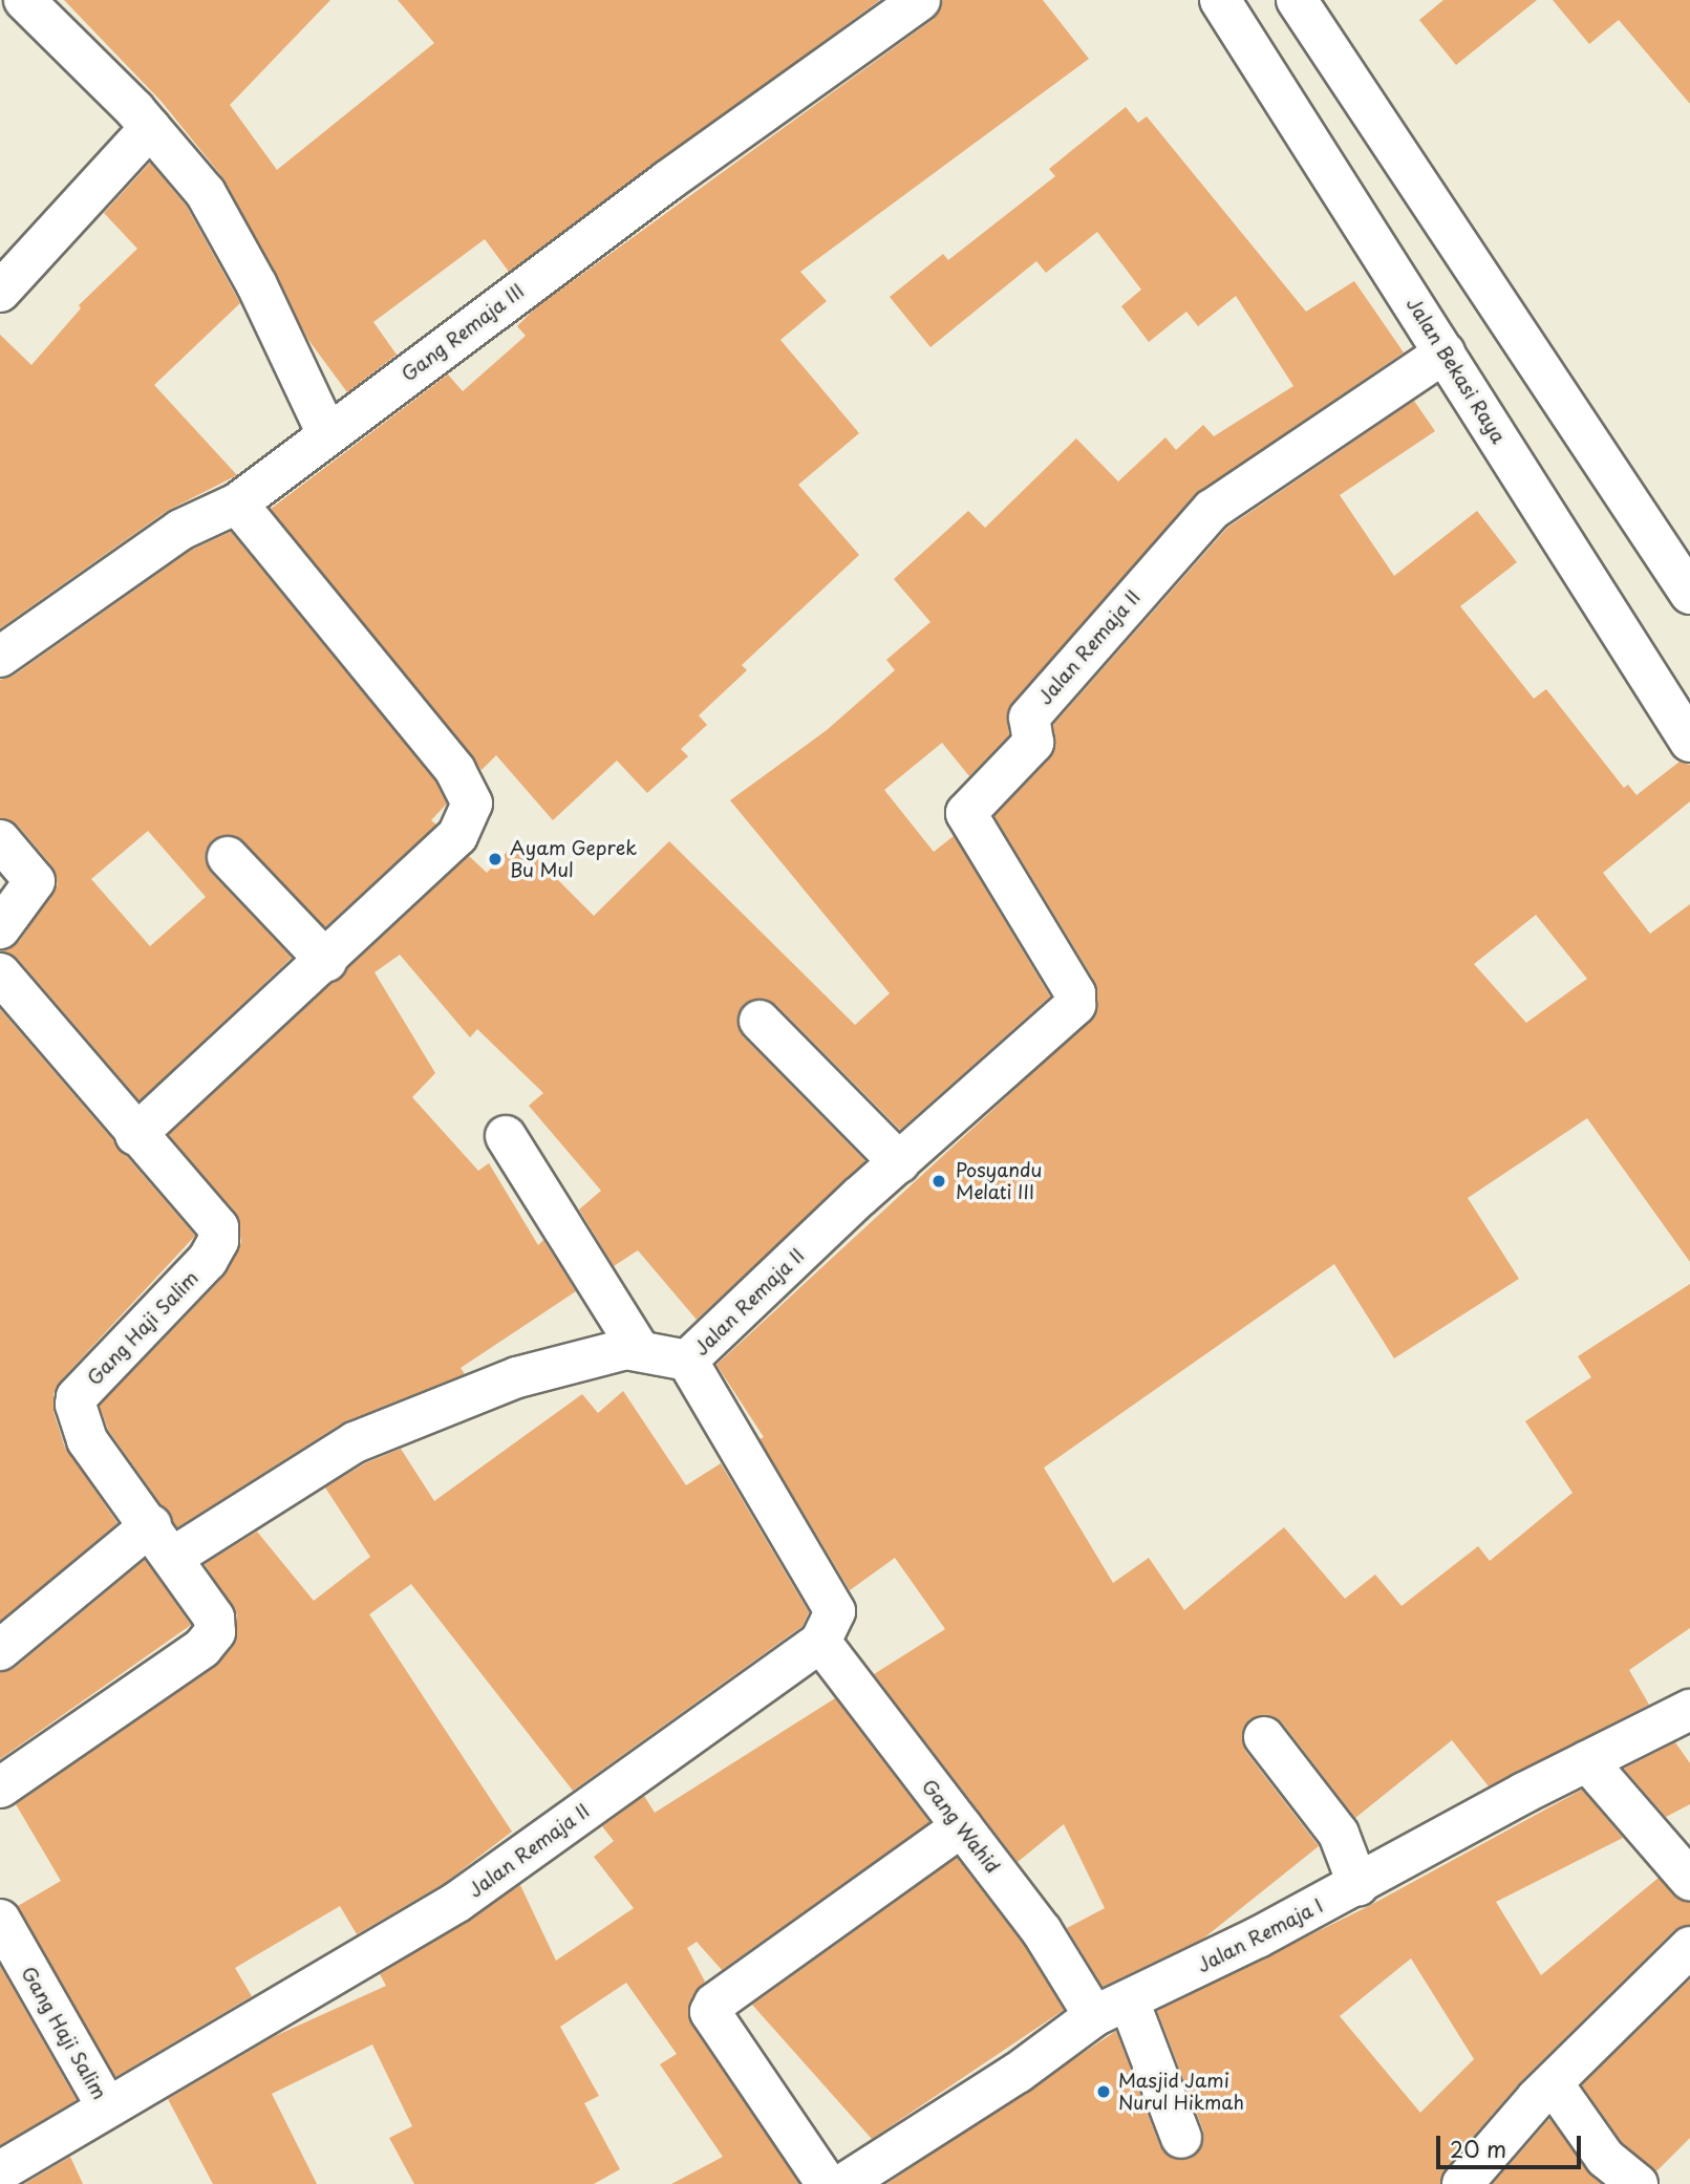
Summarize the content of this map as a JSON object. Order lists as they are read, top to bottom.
{
  "streets": {
    "street": [
      "Gang Remaja III",
      "Jalan Bekasi Raya",
      "Jalan Remaja II",
      "Gang Haji Salim",
      "Gang Wahid",
      "Jalan Remaja I"
    ]
  },
  "crossings": [
    ["Jalan Bekasi Raya", "Jalan Remaja II"],
    ["Jalan Remaja II", "Gang Haji Salim"],
    ["Jalan Remaja II", "Gang Wahid"],
    ["Gang Wahid", "Jalan Remaja I"]
  ],
  "places": ["Ayam Geprek Bu Mul", "Posyandu Melati III", "Masjid Jami Nurul Hikmah"],
  "scale_bar": "20 m"
}
